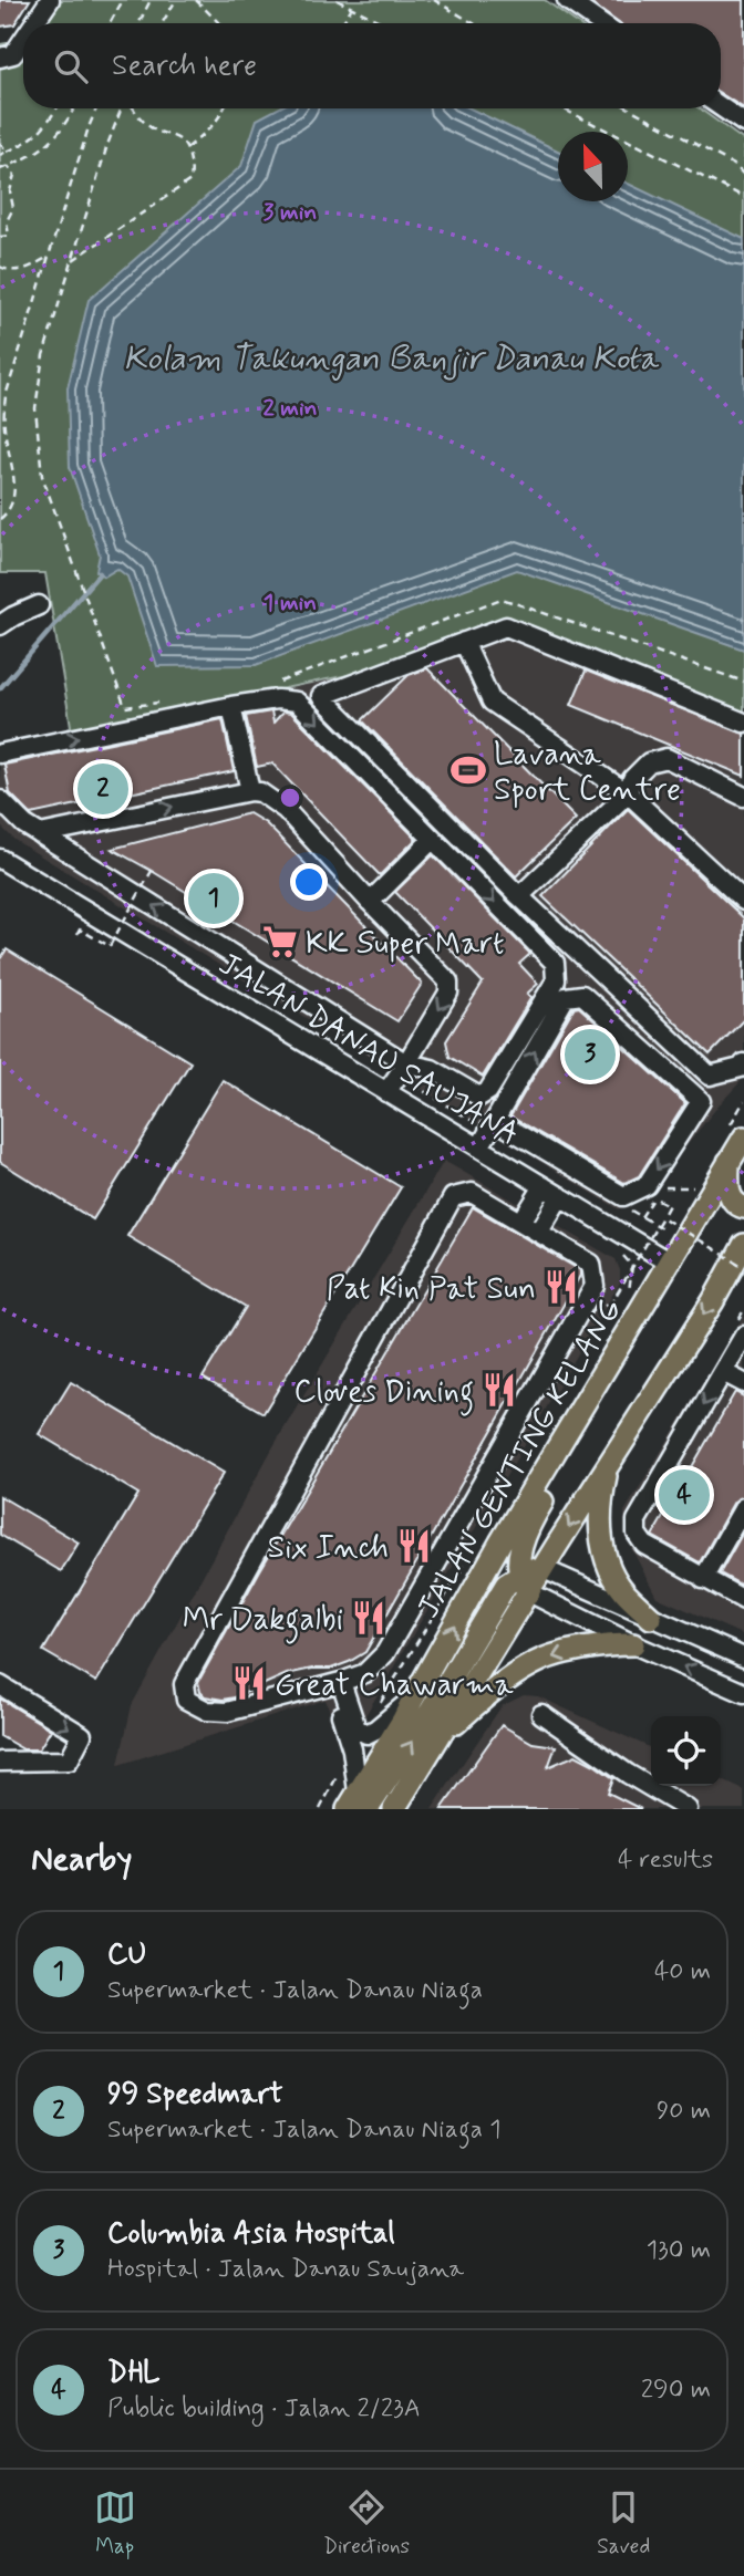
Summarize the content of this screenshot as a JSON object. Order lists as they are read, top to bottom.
{
  "streets": {
    "main road": ["JALAN GENTING KELANG"],
    "street": ["JALAN DANAU SAUJANA"]
  },
  "crossings": [
    ["JALAN DANAU SAUJANA", "JALAN GENTING KELANG"]
  ],
  "water": ["Kolam Takungan Banjir Danau Kota"],
  "places": {
    "sports": ["Lavana Sport Centre"],
    "supermarket": ["KK Super Mart"],
    "restaurant": [
      "Pat Kin Pat Sun",
      "Cloves Dining",
      "Six Inch",
      "Mr Dakgalbi",
      "Great Chawarma"
    ]
  },
  "north": "top",
  "page": {
    "search": "Search here",
    "pins": [
      "2",
      "1",
      "3",
      "4"
    ],
    "heading": ["Nearby", "4 results"],
    "list": [
      {
        "mark": "1",
        "name": "CU",
        "note": "Supermarket · Jalan Danau Niaga",
        "value": "40 m"
      },
      {
        "mark": "2",
        "name": "99 Speedmart",
        "note": "Supermarket · Jalan Danau Niaga 1",
        "value": "90 m"
      },
      {
        "mark": "3",
        "name": "Columbia Asia Hospital",
        "note": "Hospital · Jalan Danau Saujana",
        "value": "130 m"
      },
      {
        "mark": "4",
        "name": "DHL",
        "note": "Public building · Jalan 2/23A",
        "value": "290 m"
      }
    ],
    "nav": ["Map", "Directions", "Saved"]
  },
  "rings": ["3 min", "2 min", "1 min"]
}
